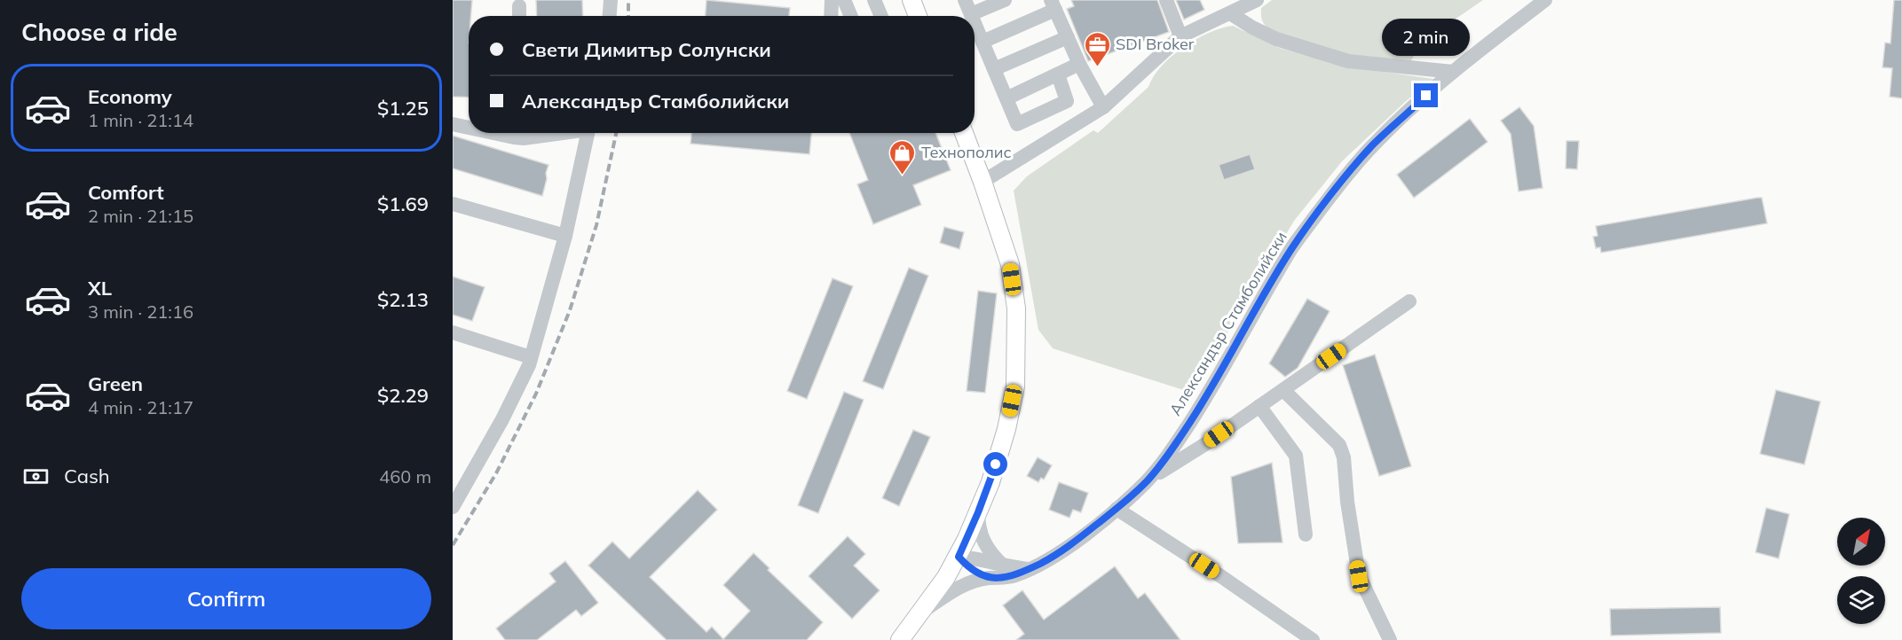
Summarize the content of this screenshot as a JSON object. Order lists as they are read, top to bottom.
{
  "streets": {
    "street": ["Александър Стамболийски"]
  },
  "places": {
    "office": ["SDI Broker"],
    "shop": ["Технополис"]
  },
  "north": "top right",
  "page": {
    "heading": "Choose a ride",
    "banner": ["Свети Димитър Солунски", "Александър Стамболийски"],
    "bubble": "2 min",
    "list": [
      {
        "name": "Economy",
        "note": "1 min · 21:14",
        "value": "$1.25"
      },
      {
        "name": "Comfort",
        "note": "2 min · 21:15",
        "value": "$1.69"
      },
      {
        "name": "XL",
        "note": "3 min · 21:16",
        "value": "$2.13"
      },
      {
        "name": "Green",
        "note": "4 min · 21:17",
        "value": "$2.29"
      }
    ],
    "pay": ["Cash", "460 m"],
    "buttons": "Confirm"
  }
}
